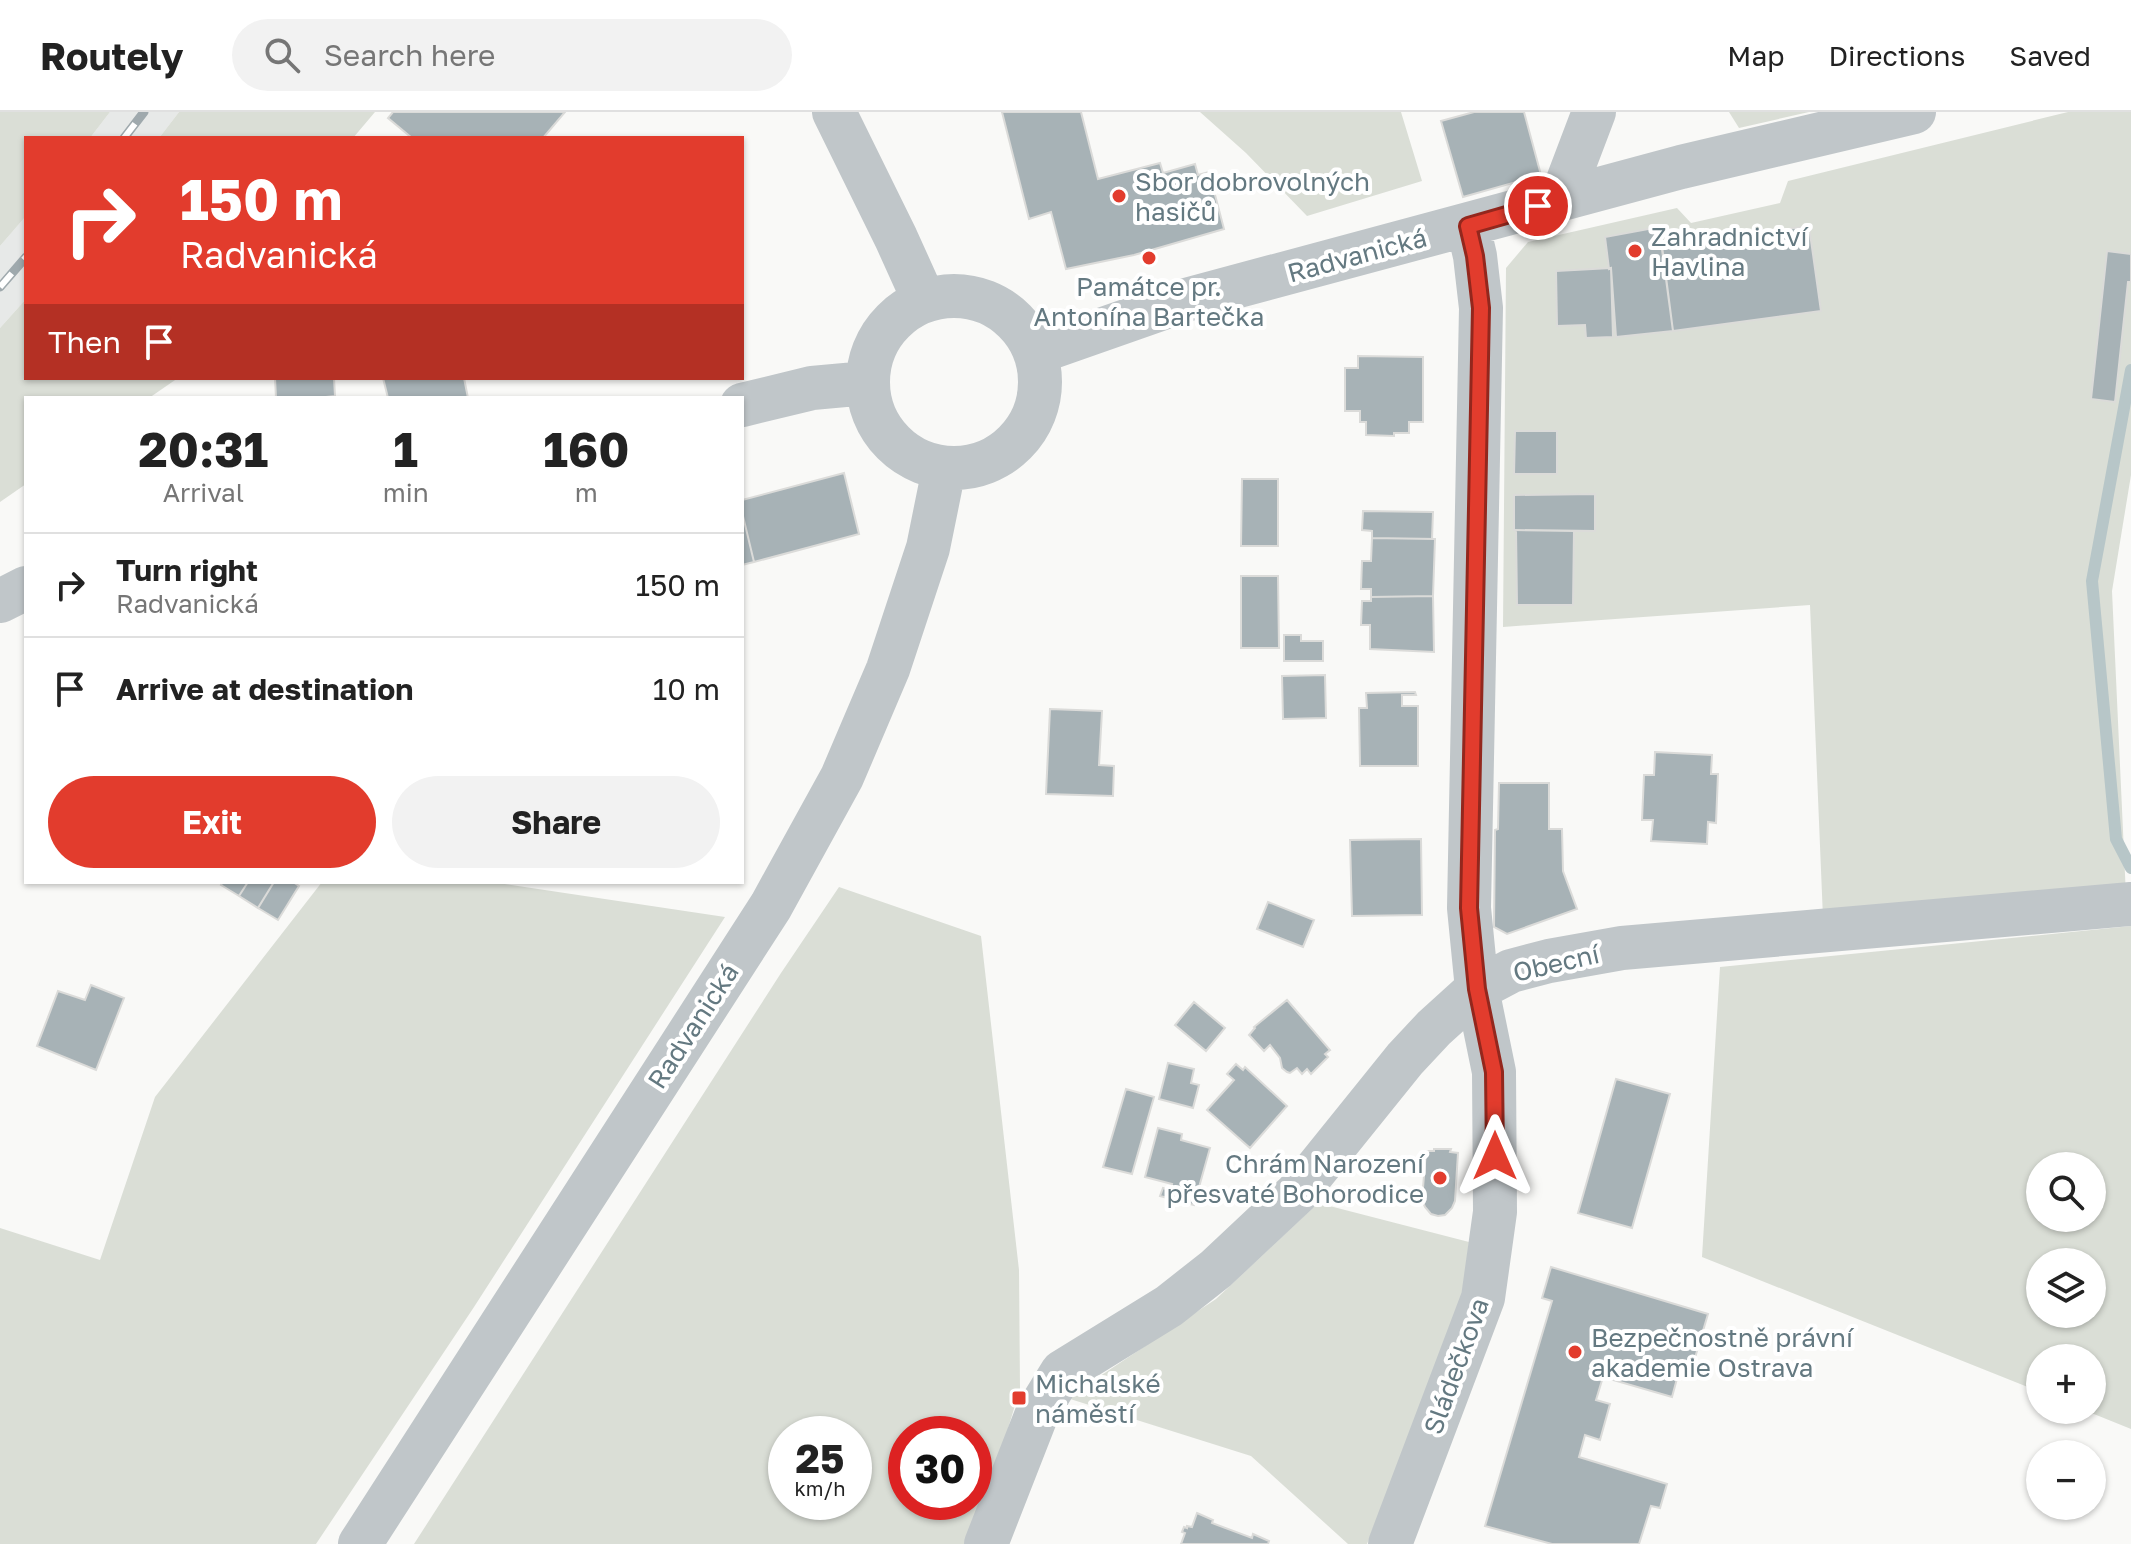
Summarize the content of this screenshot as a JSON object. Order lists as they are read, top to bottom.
{
  "streets": {
    "street": ["Radvanická", "Obecní", "Sládečkova"]
  },
  "crossings": [
    ["Radvanická", "Sládečkova"],
    ["Obecní", "Sládečkova"]
  ],
  "places": {
    "other": [
      "Sbor dobrovolných hasičů",
      "Zahradnictví Havlina",
      "Památce pr. Antonína Bartečka",
      "Chrám Narození přesvaté Bohorodice",
      "Bezpečnostně právní akademie Ostrava"
    ],
    "transit": ["Michalské náměstí"]
  },
  "page": {
    "header": "Routely",
    "search": "Search here",
    "nav": ["Map", "Directions", "Saved"],
    "turn": ["150 m", "Radvanická"],
    "then": "Then",
    "eta": [
      "20:31",
      "Arrival",
      "1",
      "min",
      "160",
      "m"
    ],
    "list": [
      {
        "name": "Turn right",
        "note": "Radvanická",
        "value": "150 m"
      },
      {
        "name": "Arrive at destination",
        "value": "10 m"
      }
    ],
    "buttons": ["Exit", "Share"],
    "map_buttons": ["+", "−"],
    "speed": "25 km/h",
    "limit": "30"
  }
}
